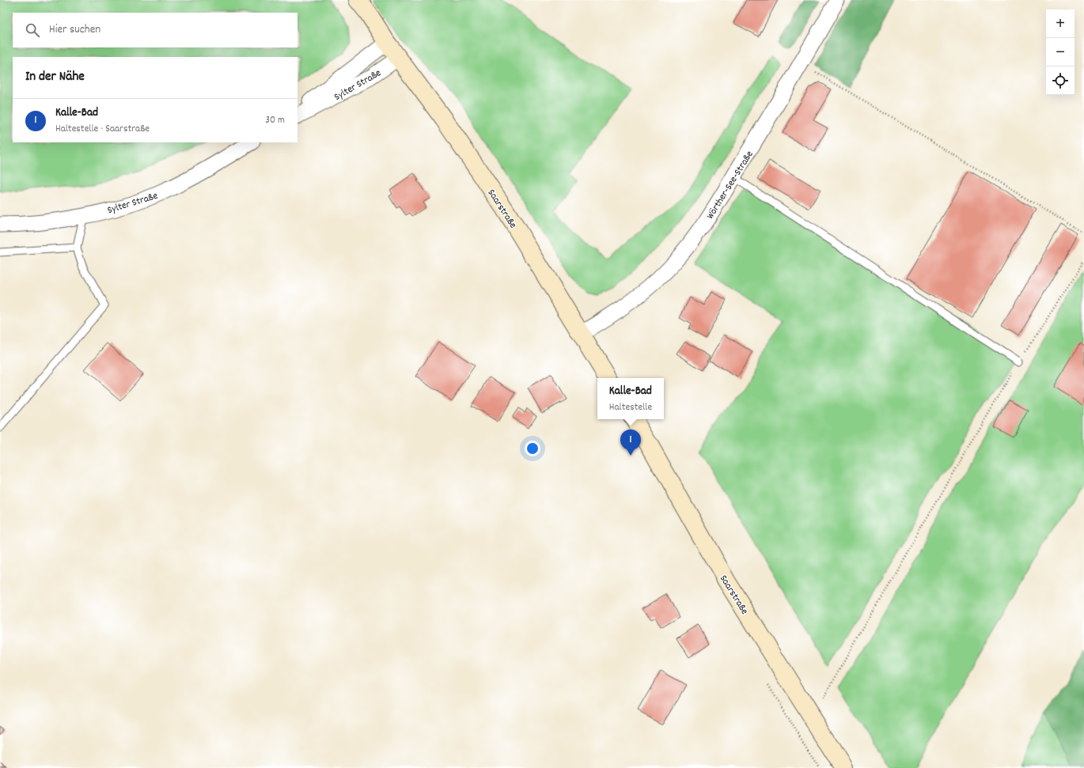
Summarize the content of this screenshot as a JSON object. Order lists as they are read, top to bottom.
{
  "streets": {
    "main road": ["Saarstraße"],
    "street": ["Sylter Straße", "Wörther-See-Straße"]
  },
  "crossings": [
    ["Sylter Straße", "Saarstraße"],
    ["Wörther-See-Straße", "Saarstraße"]
  ],
  "page": {
    "map_buttons": ["+", "−"],
    "search": "Hier suchen",
    "heading": "In der Nähe",
    "list": [
      {
        "mark": "1",
        "name": "Kalle-Bad",
        "note": "Haltestelle · Saarstraße",
        "value": "30 m"
      }
    ],
    "popup": ["Kalle-Bad", "Haltestelle"],
    "pins": "1"
  }
}
